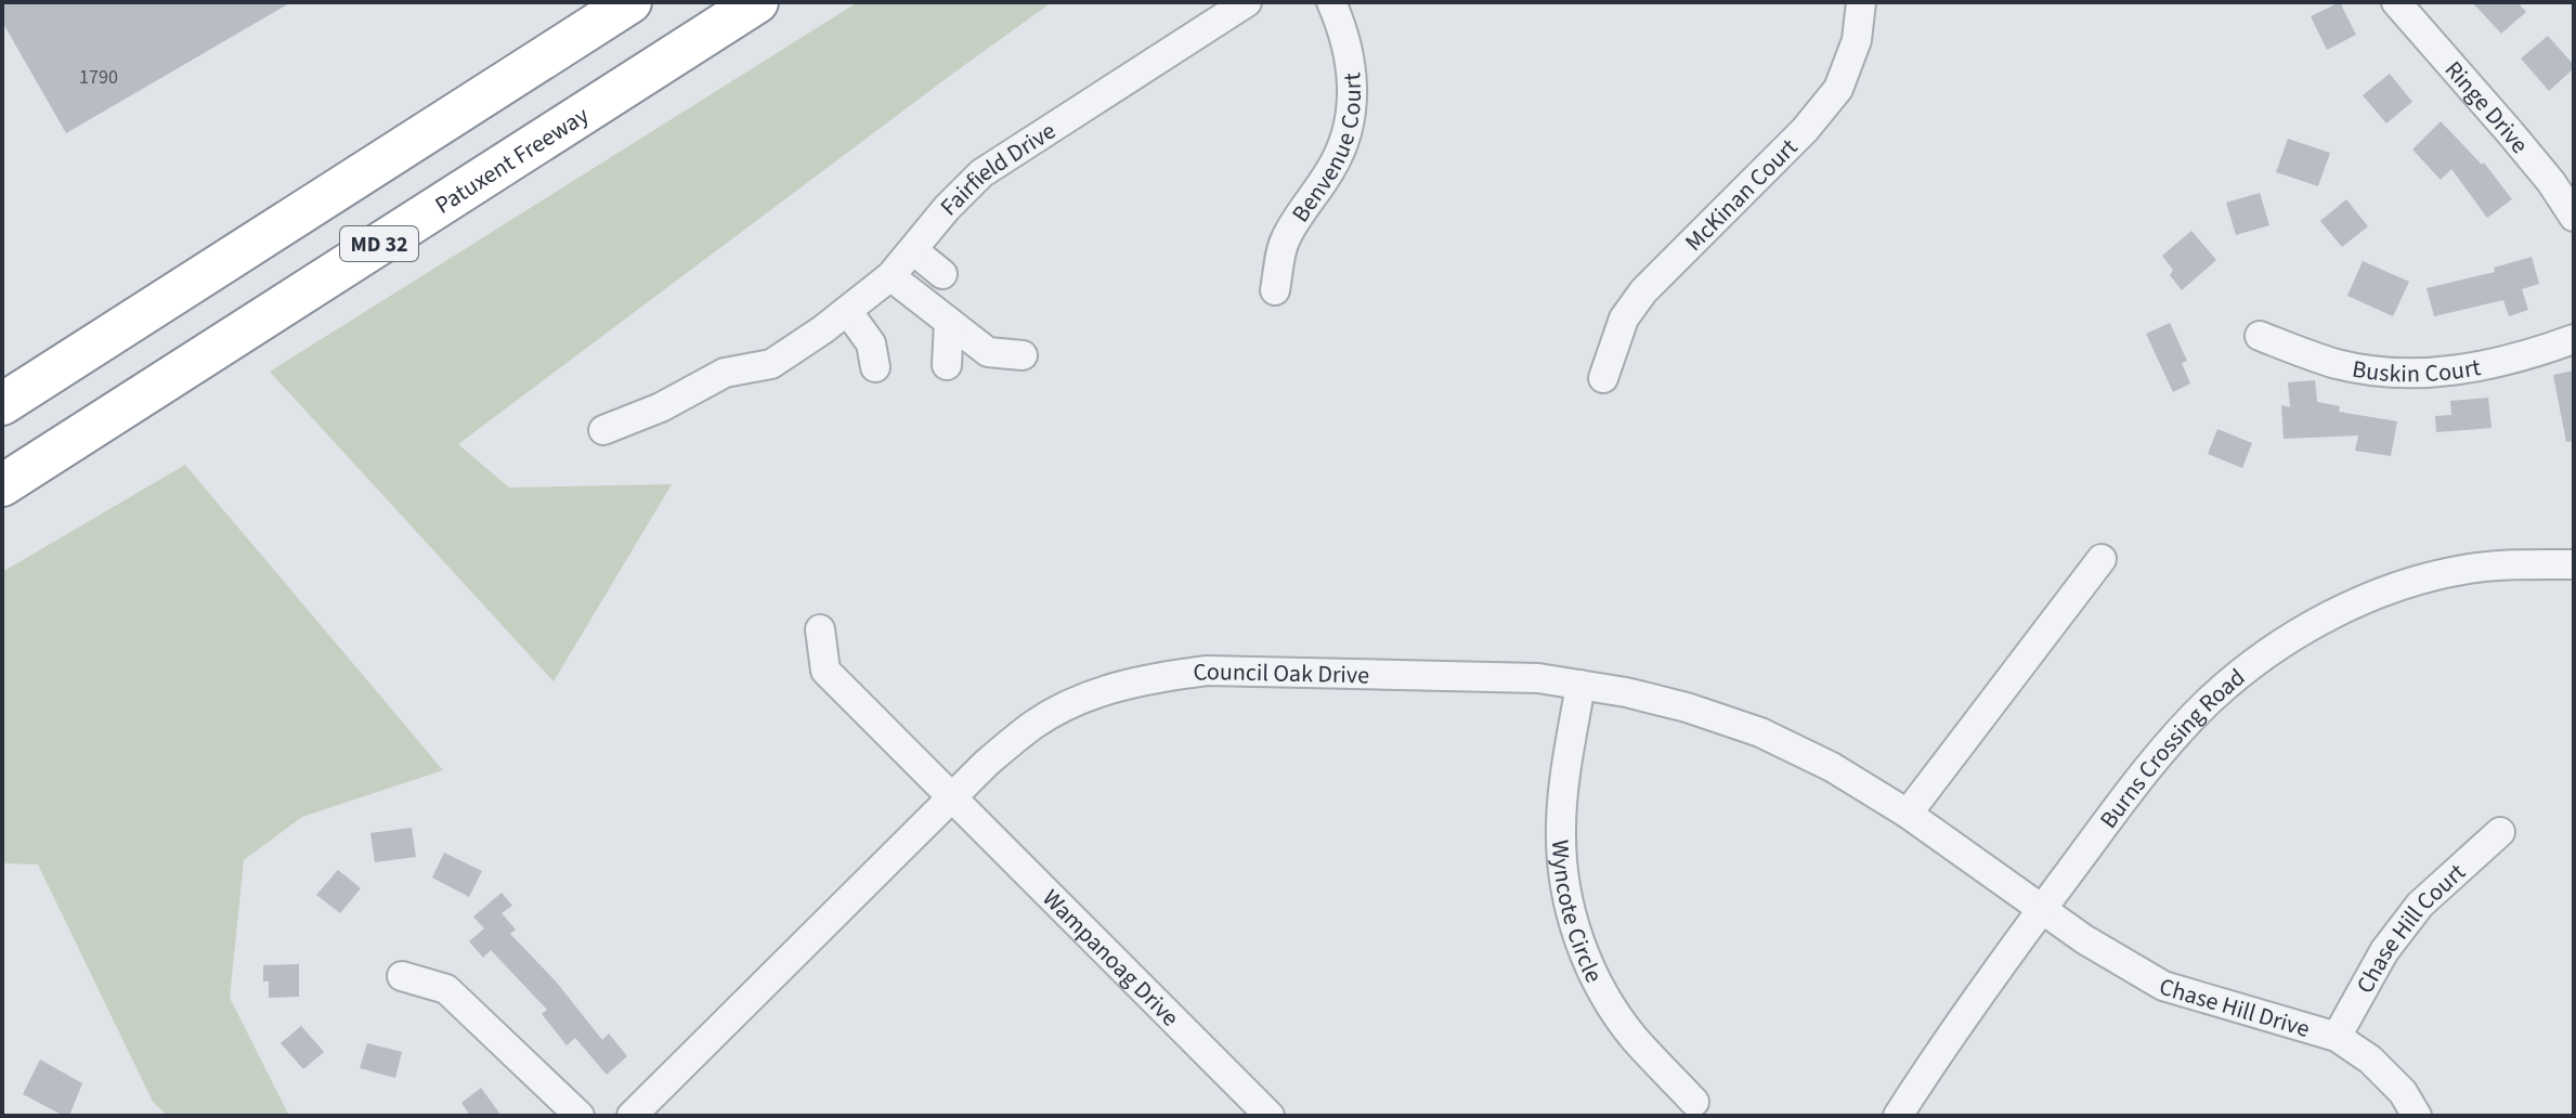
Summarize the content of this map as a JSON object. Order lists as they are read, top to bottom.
{
  "streets": {
    "highway": ["Patuxent Freeway", "MD 32"],
    "street": [
      "Ringe Drive",
      "Benvenue Court",
      "Fairfield Drive",
      "McKinan Court",
      "Buskin Court",
      "Council Oak Drive",
      "Burns Crossing Road",
      "Wyncote Circle",
      "Chase Hill Court",
      "Wampanoag Drive",
      "Chase Hill Drive"
    ]
  },
  "crossings": [
    ["Council Oak Drive", "Burns Crossing Road"],
    ["Council Oak Drive", "Wyncote Circle"],
    ["Council Oak Drive", "Wampanoag Drive"],
    ["Council Oak Drive", "Chase Hill Drive"],
    ["Burns Crossing Road", "Chase Hill Drive"],
    ["Chase Hill Court", "Chase Hill Drive"]
  ],
  "house_numbers": ["1790"]
}
